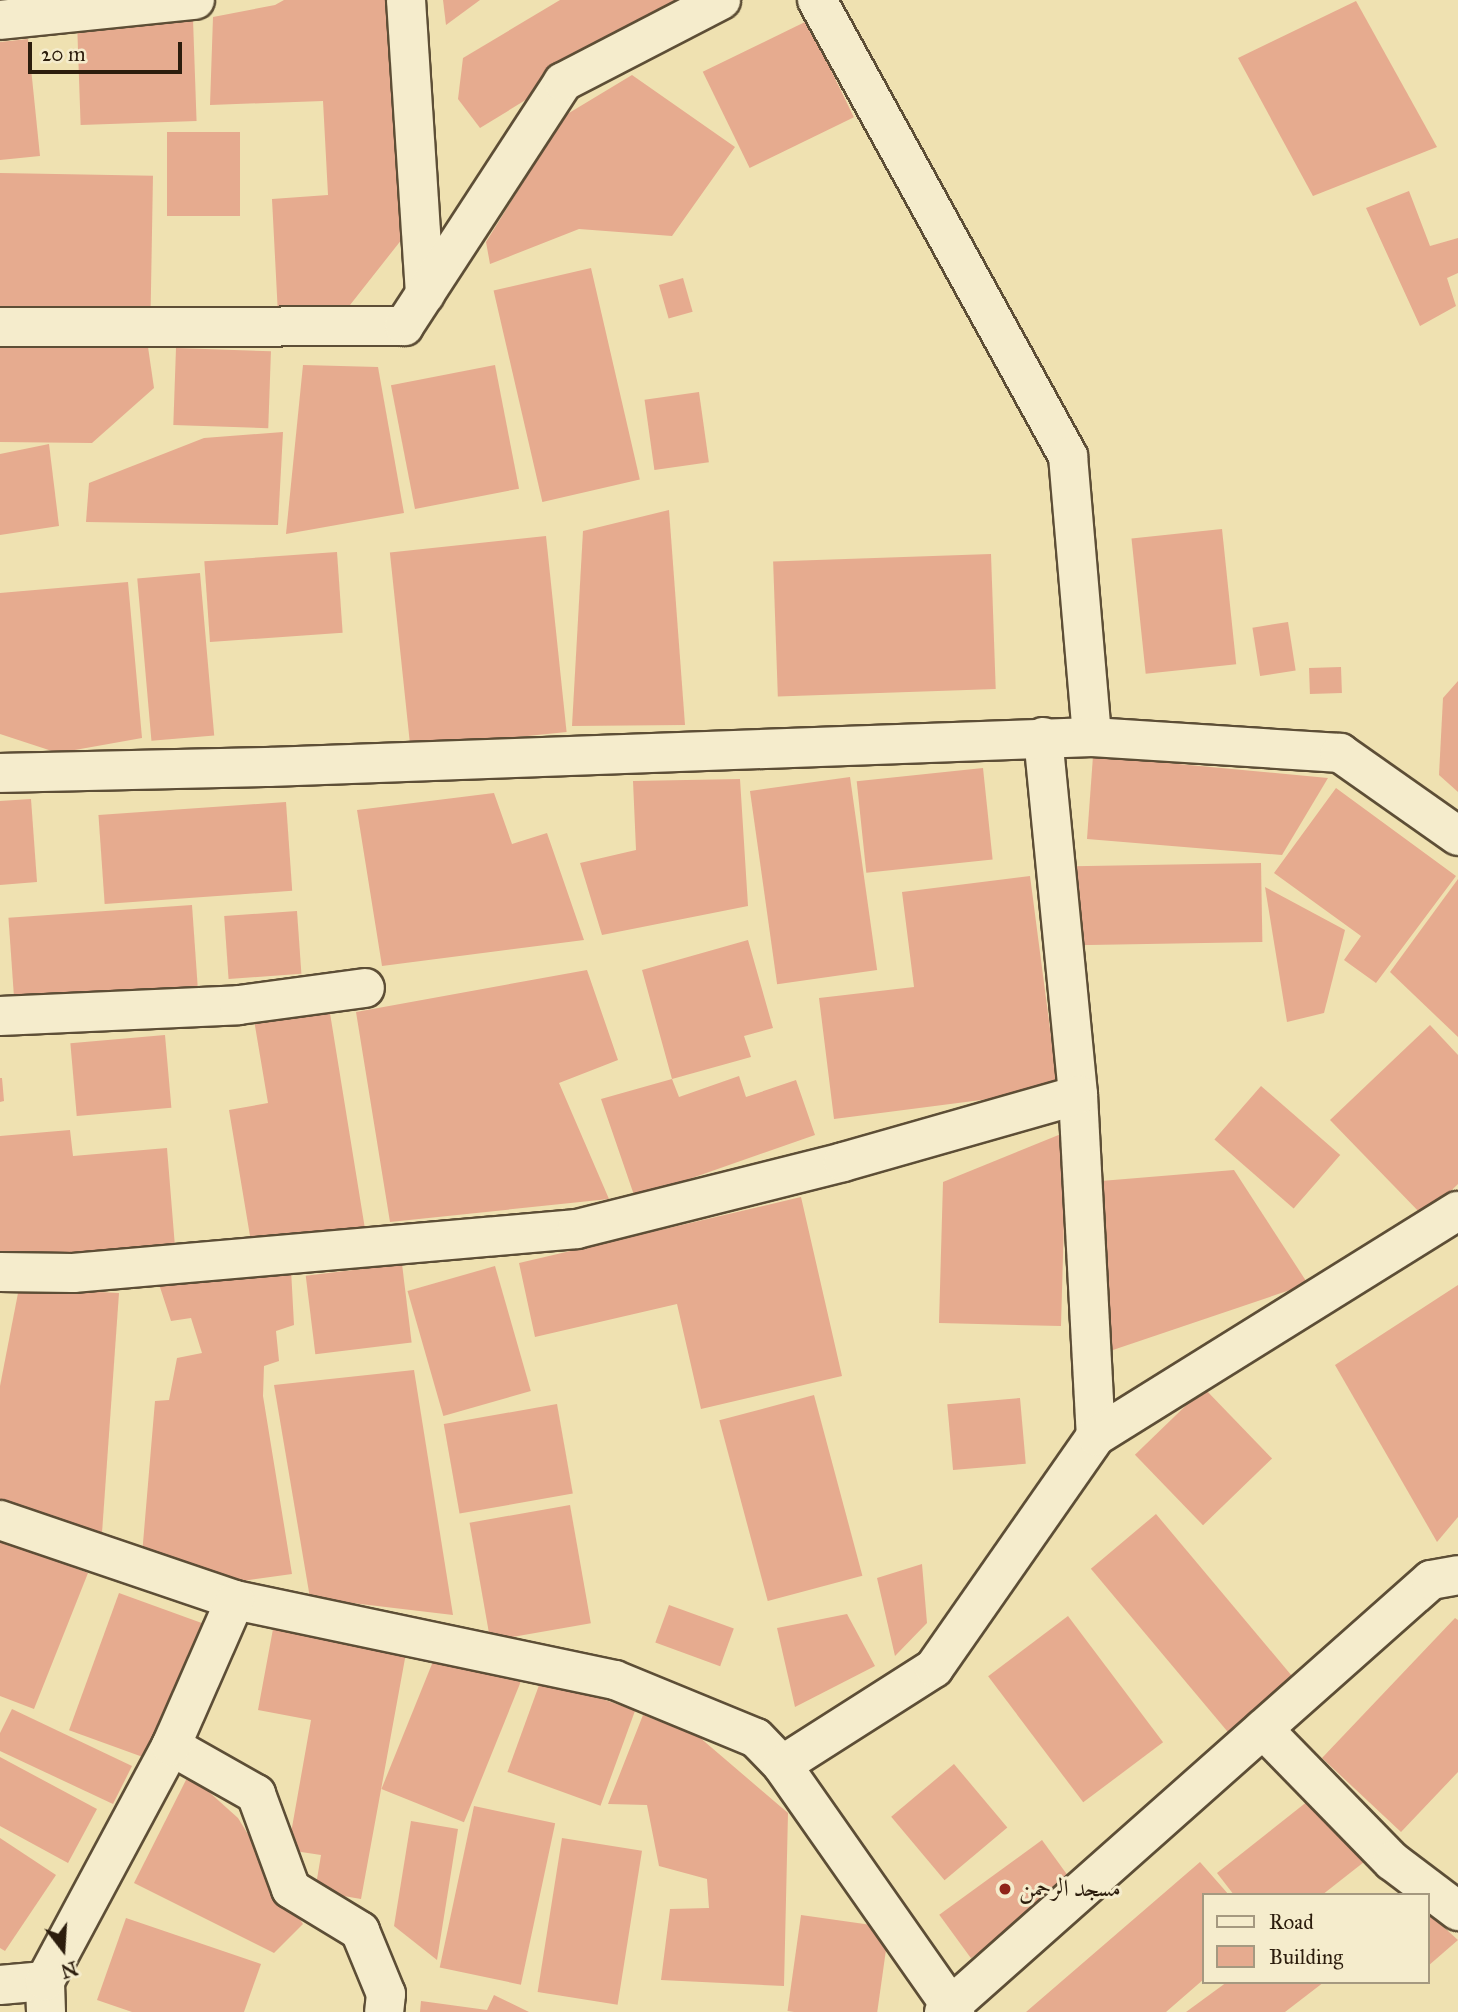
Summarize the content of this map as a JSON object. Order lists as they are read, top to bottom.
{
  "places": ["مسجد الرحمن"],
  "legend": ["Road", "Building"],
  "scale_bar": "20 m",
  "north": "bottom"
}
